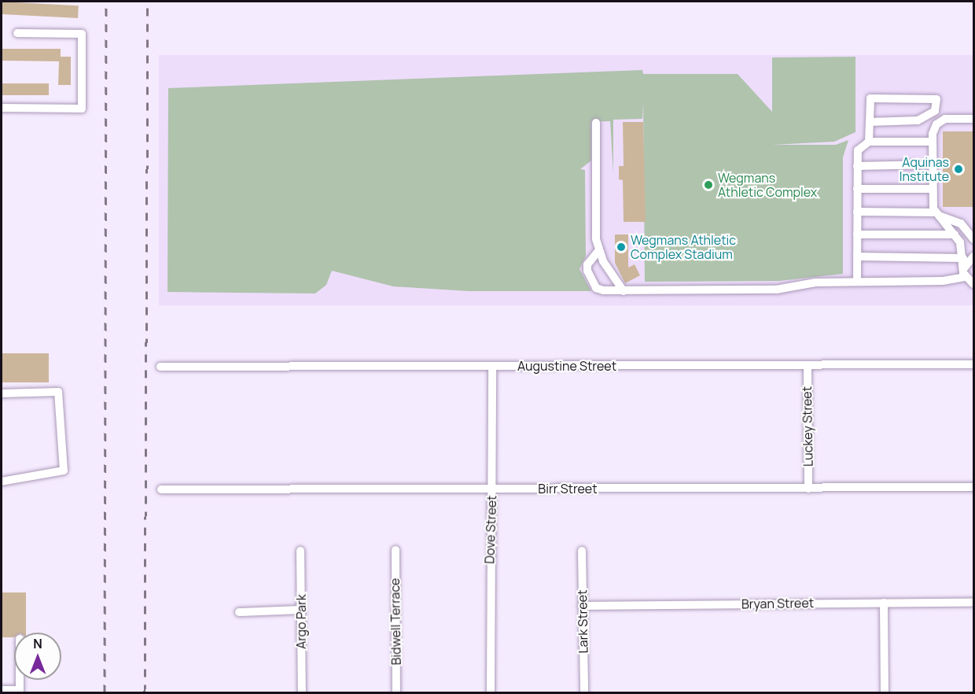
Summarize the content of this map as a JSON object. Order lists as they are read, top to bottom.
{
  "streets": {
    "street": [
      "Augustine Street",
      "Luckey Street",
      "Birr Street",
      "Dove Street",
      "Bryan Street",
      "Argo Park",
      "Bidwell Terrace",
      "Lark Street"
    ]
  },
  "crossings": [
    ["Augustine Street", "Luckey Street"],
    ["Augustine Street", "Dove Street"],
    ["Luckey Street", "Birr Street"],
    ["Birr Street", "Dove Street"],
    ["Bryan Street", "Lark Street"]
  ],
  "places": ["Aquinas Institute", "Wegmans Athletic Complex", "Wegmans Athletic Complex Stadium"],
  "north": "top"
}
